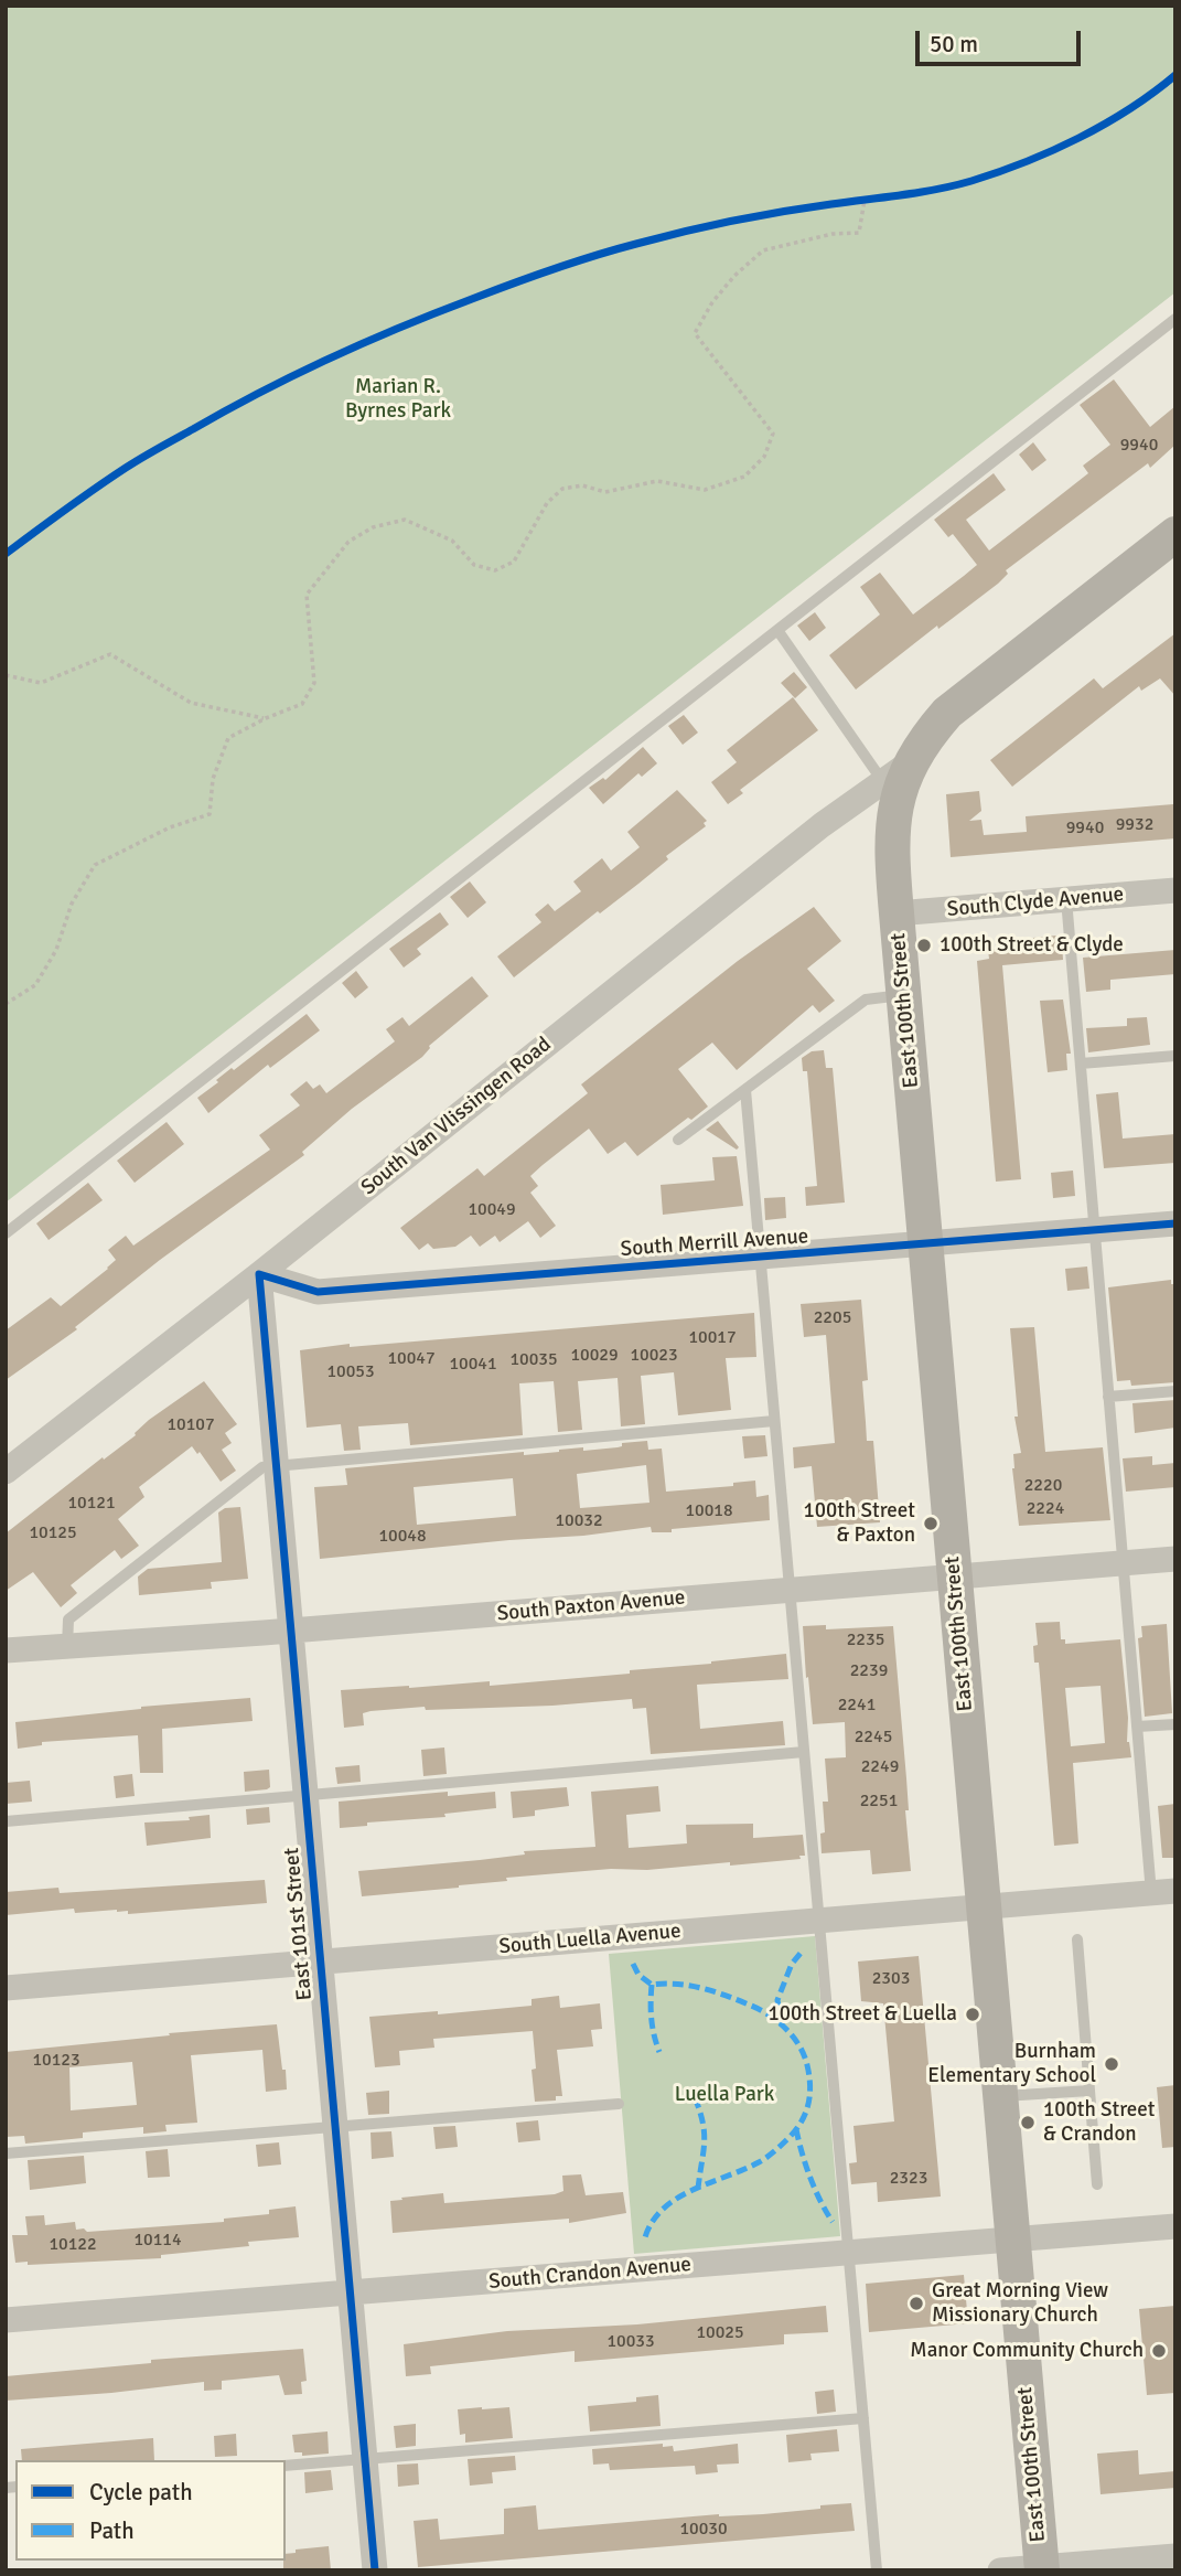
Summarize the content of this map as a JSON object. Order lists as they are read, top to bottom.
{
  "streets": {
    "main road": ["East 100th Street"],
    "street": [
      "South Clyde Avenue",
      "South Van Vlissingen Road",
      "South Merrill Avenue",
      "South Paxton Avenue",
      "East 101st Street",
      "South Luella Avenue",
      "South Crandon Avenue"
    ]
  },
  "crossings": [
    ["South Clyde Avenue", "East 100th Street"],
    ["East 100th Street", "South Van Vlissingen Road"],
    ["East 100th Street", "South Merrill Avenue"],
    ["East 100th Street", "South Paxton Avenue"],
    ["East 100th Street", "South Luella Avenue"],
    ["East 100th Street", "South Crandon Avenue"],
    ["South Van Vlissingen Road", "South Merrill Avenue"],
    ["South Van Vlissingen Road", "East 101st Street"],
    ["South Merrill Avenue", "East 101st Street"],
    ["South Paxton Avenue", "East 101st Street"],
    ["East 101st Street", "South Luella Avenue"],
    ["East 101st Street", "South Crandon Avenue"]
  ],
  "parks": ["Marian R. Byrnes Park", "Luella Park"],
  "places": [
    "100th Street & Clyde",
    "100th Street & Paxton",
    "100th Street & Luella",
    "Burnham Elementary School",
    "100th Street & Crandon",
    "Great Morning View Missionary Church",
    "Manor Community Church"
  ],
  "house_numbers": [
    "9940",
    "9932",
    "9940",
    "10049",
    "2205",
    "10017",
    "10029",
    "10023",
    "10047",
    "10035",
    "10041",
    "10053",
    "10107",
    "2220",
    "10121",
    "2224",
    "10018",
    "10032",
    "10125",
    "10048",
    "2235",
    "2239",
    "2241",
    "2245",
    "2249",
    "2251",
    "2303",
    "10123",
    "2323",
    "10114",
    "10122",
    "10025",
    "10033",
    "10030"
  ],
  "legend": ["Cycle path", "Path"],
  "scale_bar": "50 m"
}
